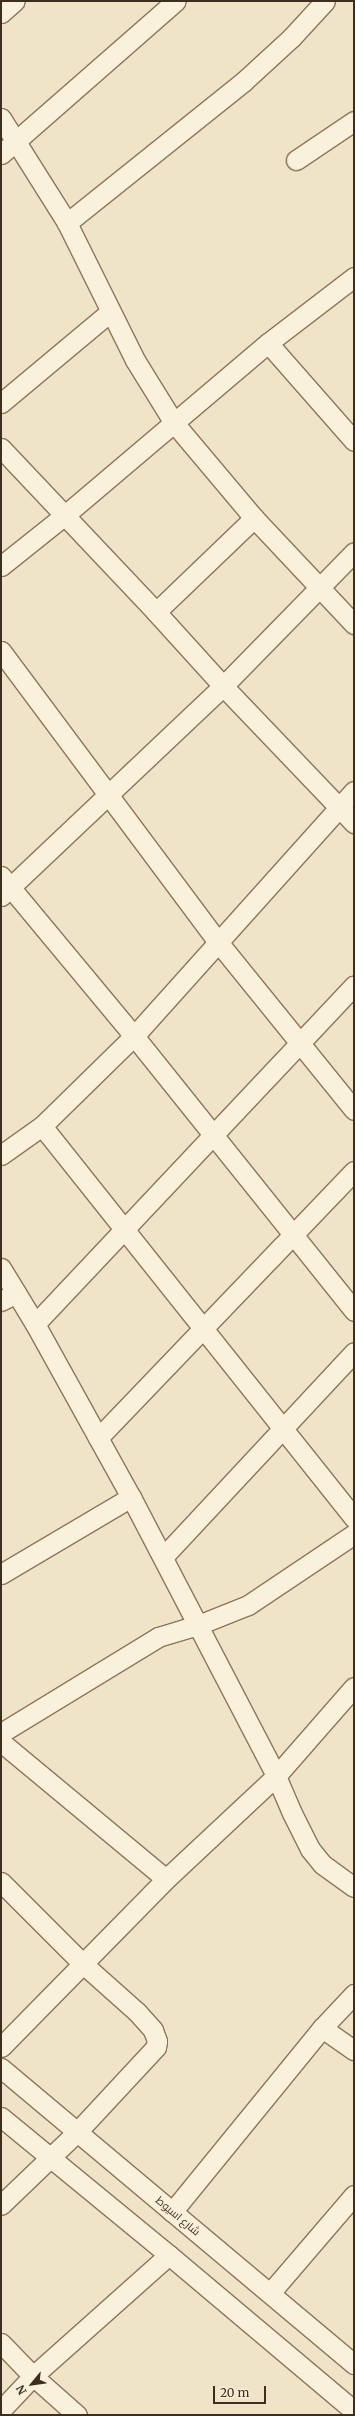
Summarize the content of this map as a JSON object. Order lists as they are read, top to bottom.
{
  "streets": {
    "street": ["شارع اسيوط"]
  },
  "scale_bar": "20 m",
  "north": "bottom left"
}
